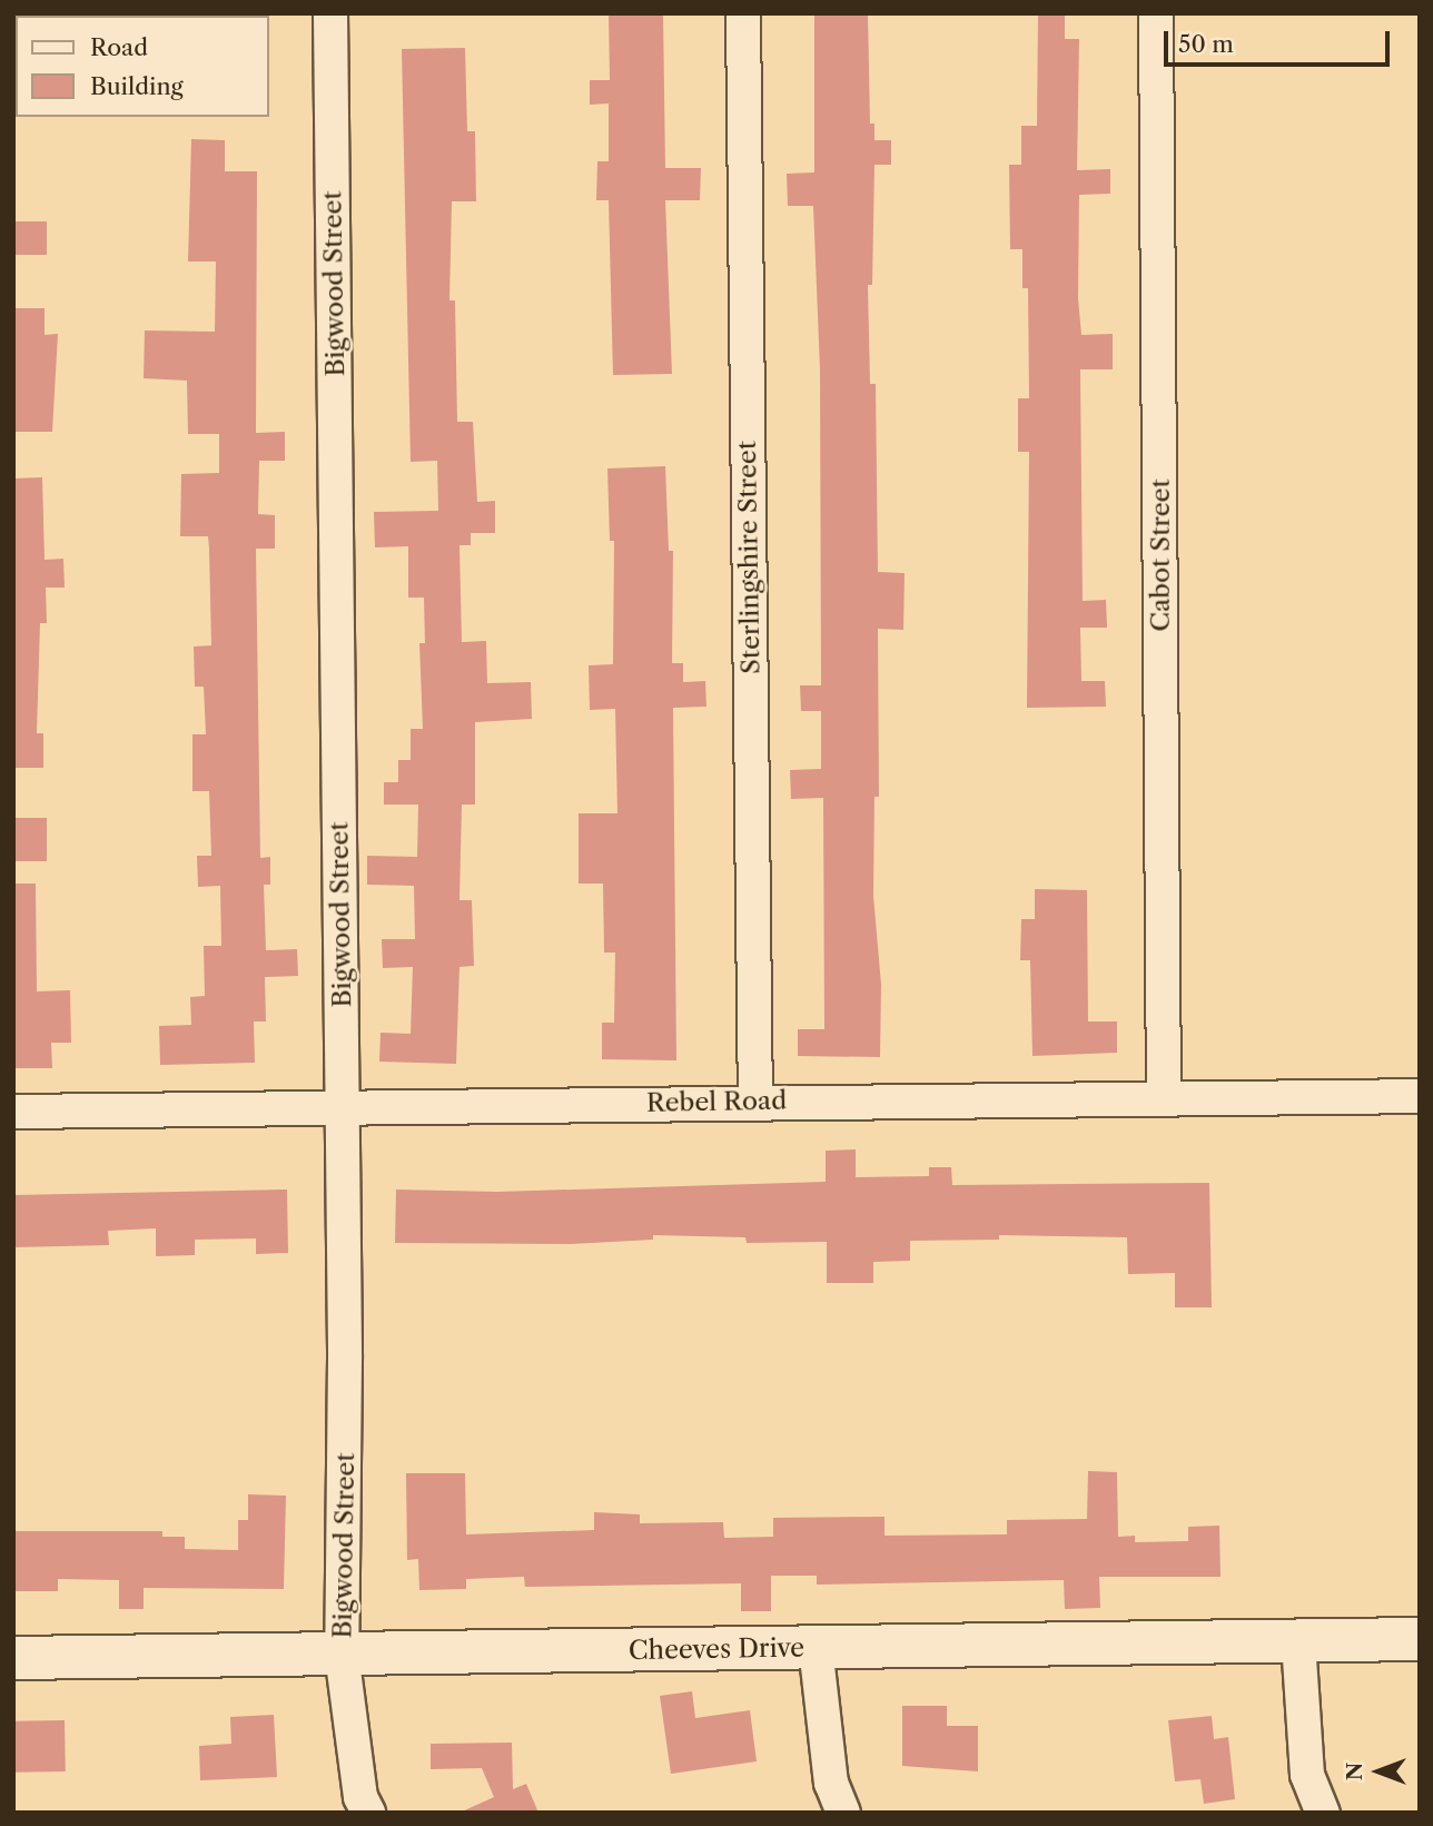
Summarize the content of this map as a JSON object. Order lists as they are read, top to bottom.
{
  "streets": {
    "street": [
      "Bigwood Street",
      "Cabot Street",
      "Sterlingshire Street",
      "Rebel Road",
      "Cheeves Drive"
    ]
  },
  "crossings": [
    ["Bigwood Street", "Rebel Road"],
    ["Bigwood Street", "Cheeves Drive"],
    ["Cabot Street", "Rebel Road"],
    ["Sterlingshire Street", "Rebel Road"]
  ],
  "legend": ["Road", "Building"],
  "scale_bar": "50 m",
  "north": "left"
}
